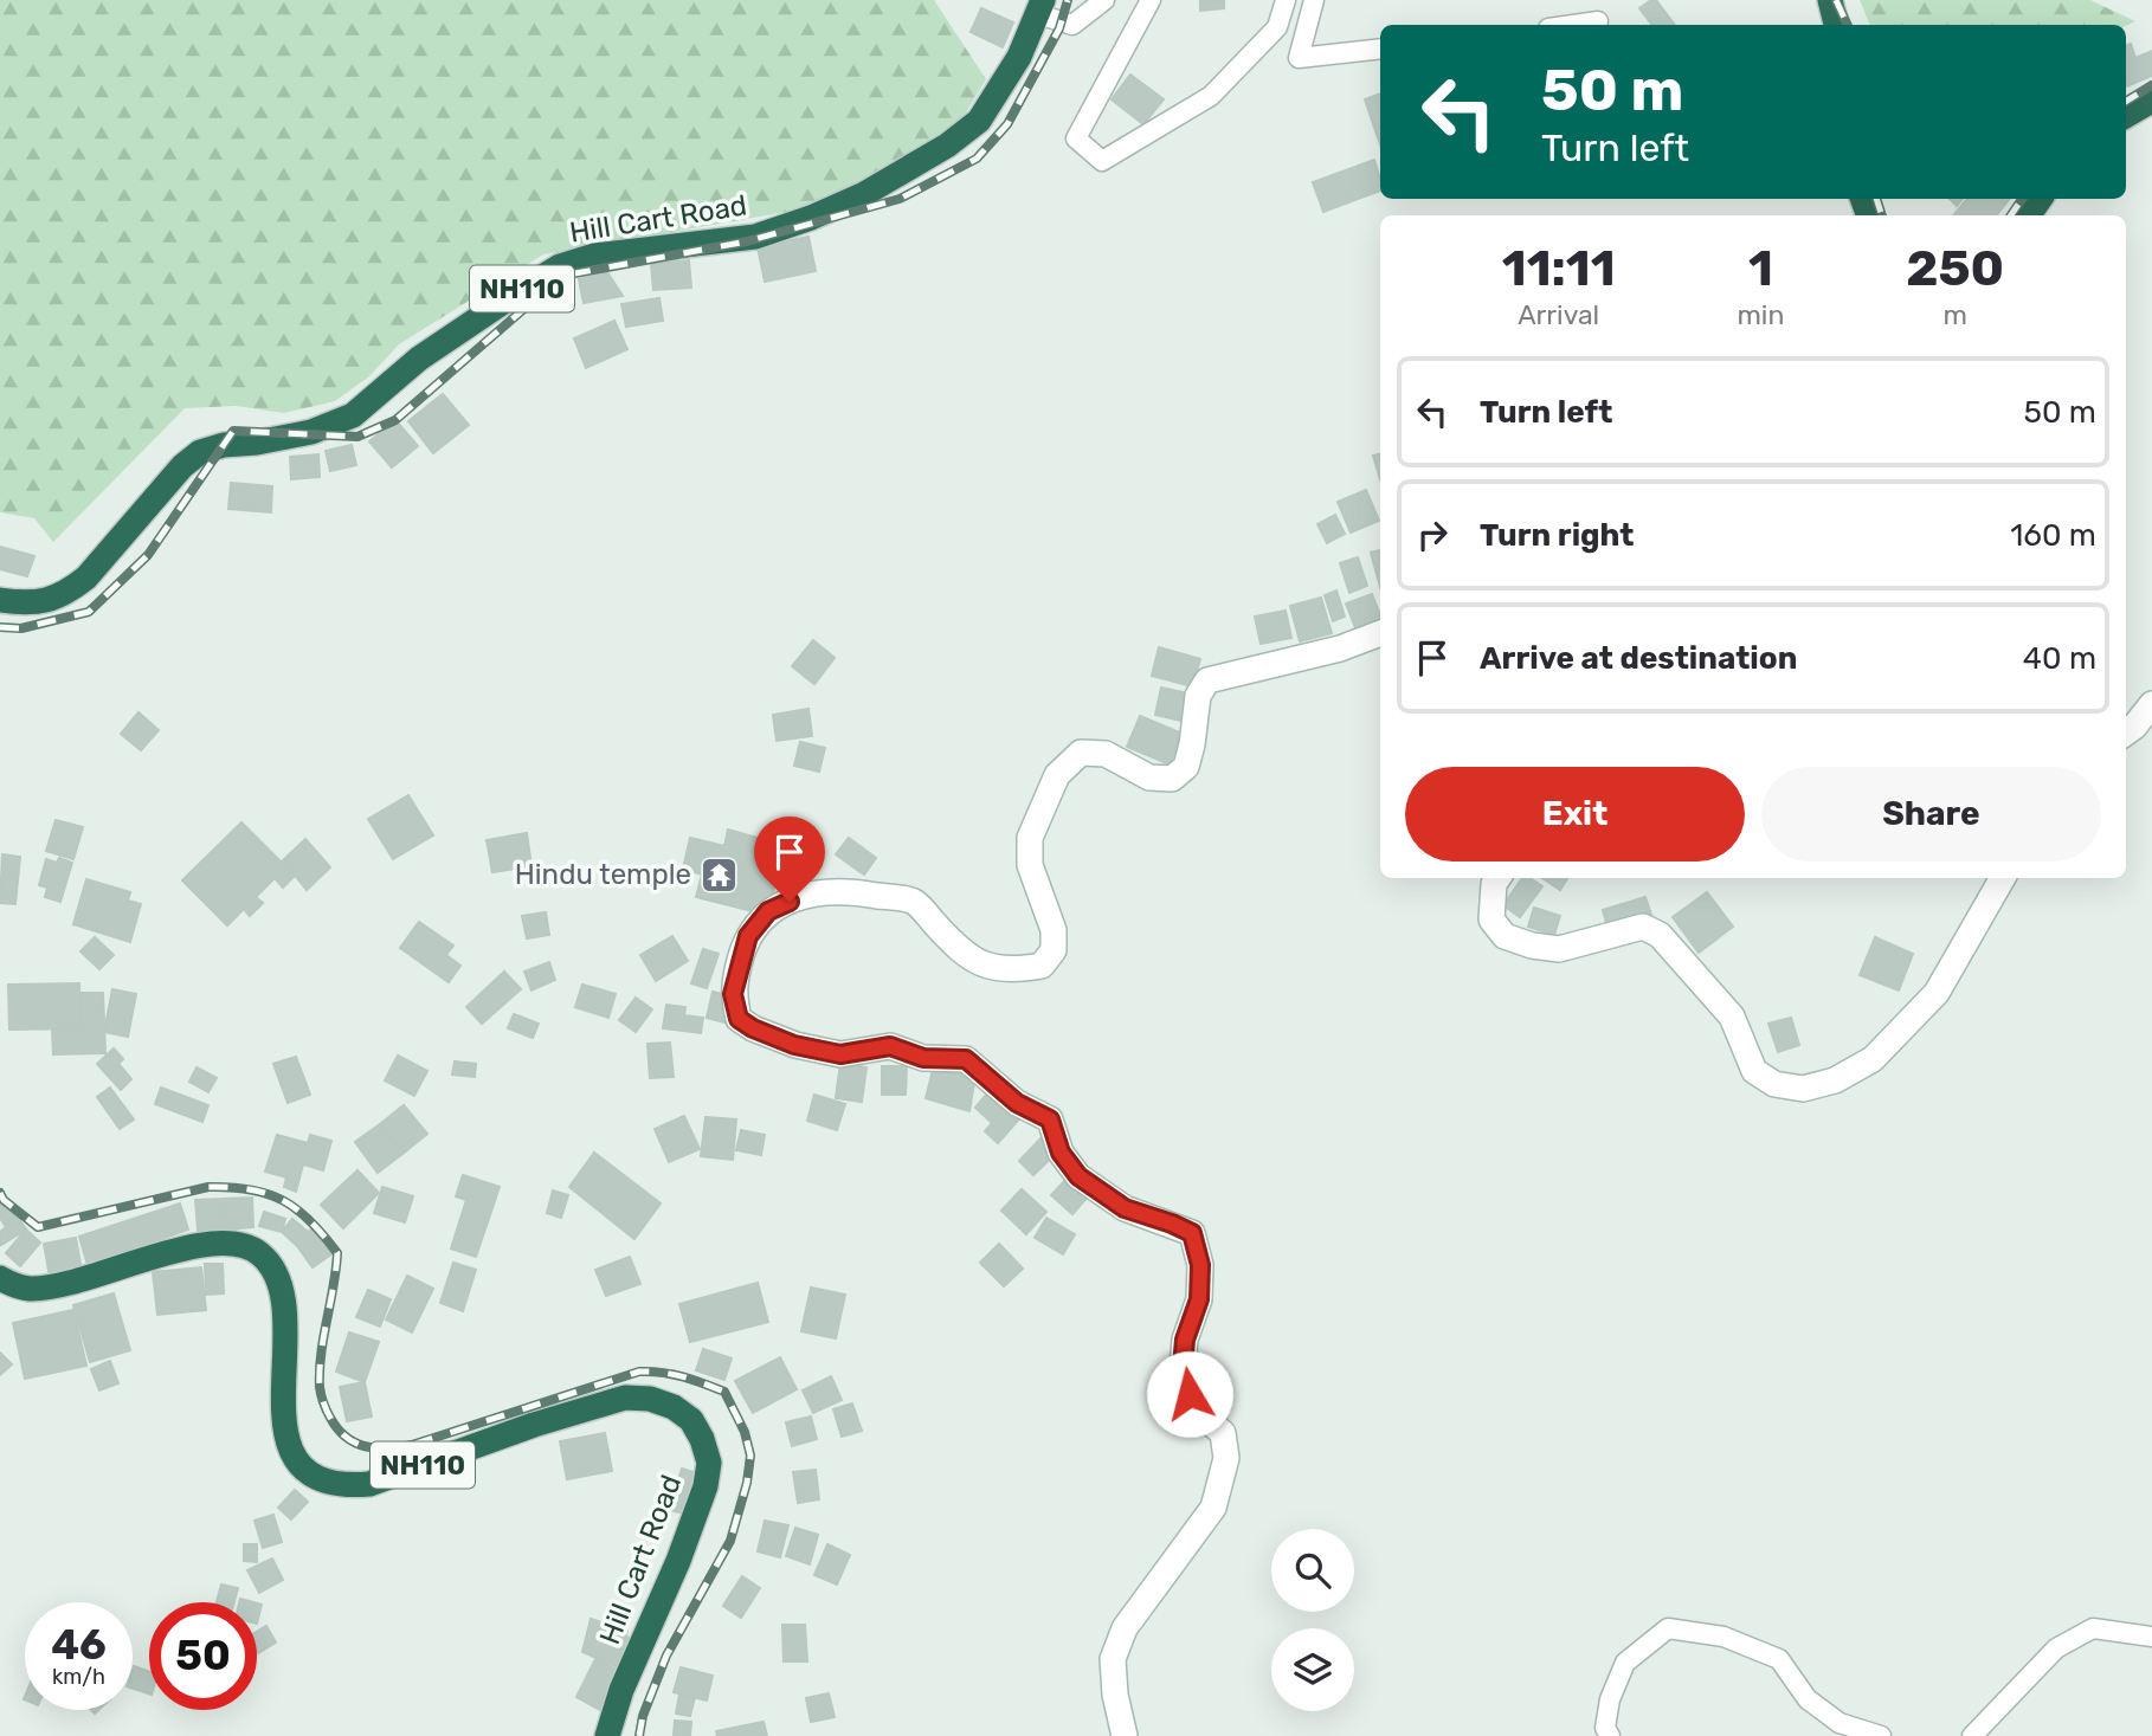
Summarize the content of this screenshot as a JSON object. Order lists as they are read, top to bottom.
{
  "streets": {
    "highway": ["Hill Cart Road", "NH110"]
  },
  "places": {
    "temple": ["Hindu temple"]
  },
  "page": {
    "turn": ["50 m", "Turn left"],
    "eta": [
      "11:11",
      "Arrival",
      "1",
      "min",
      "250",
      "m"
    ],
    "list": [
      {
        "name": "Turn left",
        "value": "50 m"
      },
      {
        "name": "Turn right",
        "value": "160 m"
      },
      {
        "name": "Arrive at destination",
        "value": "40 m"
      }
    ],
    "buttons": ["Exit", "Share"],
    "speed": "46 km/h",
    "limit": "50"
  }
}
